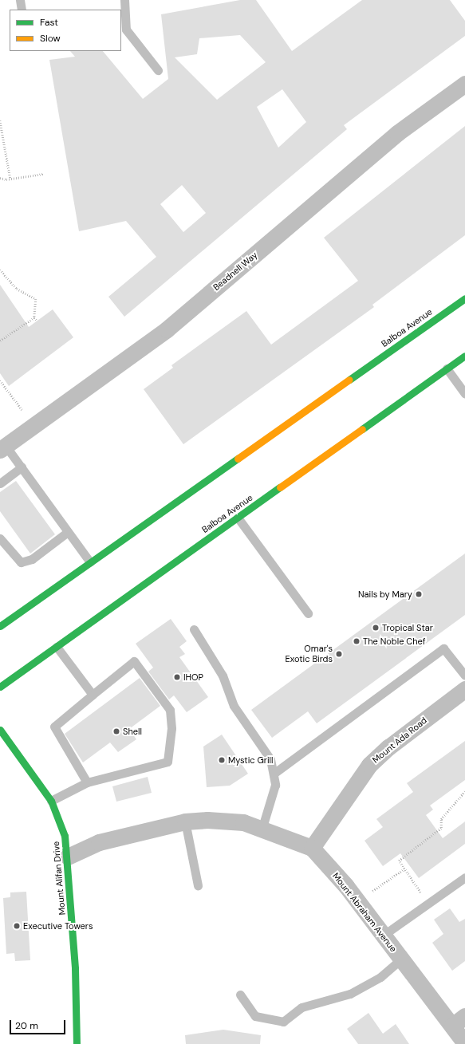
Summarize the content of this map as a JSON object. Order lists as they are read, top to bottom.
{
  "streets": {
    "main road": ["Balboa Avenue", "Mount Alifan Drive"],
    "street": ["Beadnell Way", "Mount Ada Road", "Mount Abraham Avenue"]
  },
  "crossings": [
    ["Mount Ada Road", "Mount Abraham Avenue"],
    ["Mount Alifan Drive", "Mount Abraham Avenue"]
  ],
  "places": [
    "Nails by Mary",
    "Tropical Star",
    "The Noble Chef",
    "Omar's Exotic Birds",
    "IHOP",
    "Shell",
    "Mystic Grill",
    "Executive Towers"
  ],
  "legend": ["Fast", "Slow"],
  "scale_bar": "20 m"
}
